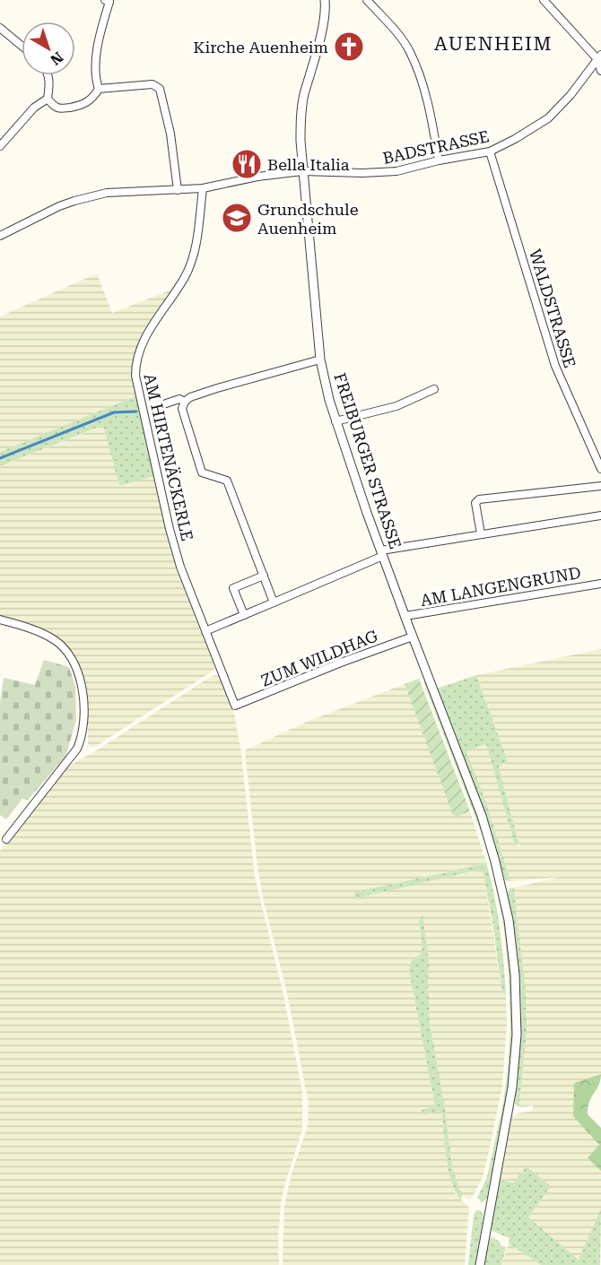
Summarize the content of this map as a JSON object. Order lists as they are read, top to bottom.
{
  "streets": {
    "street": [
      "BADSTRASSE",
      "WALDSTRASSE",
      "AM HIRTENÄCKERLE",
      "FREIBURGER STRASSE",
      "AM LANGENGRUND",
      "ZUM WILDHAG"
    ]
  },
  "crossings": [
    ["BADSTRASSE", "WALDSTRASSE"],
    ["BADSTRASSE", "AM HIRTENÄCKERLE"],
    ["BADSTRASSE", "FREIBURGER STRASSE"],
    ["AM HIRTENÄCKERLE", "ZUM WILDHAG"],
    ["FREIBURGER STRASSE", "AM LANGENGRUND"],
    ["FREIBURGER STRASSE", "ZUM WILDHAG"]
  ],
  "districts": ["AUENHEIM"],
  "places": {
    "church": ["Kirche Auenheim"],
    "restaurant": ["Bella Italia"],
    "school or university": ["Grundschule Auenheim"]
  },
  "north": "bottom right"
}
